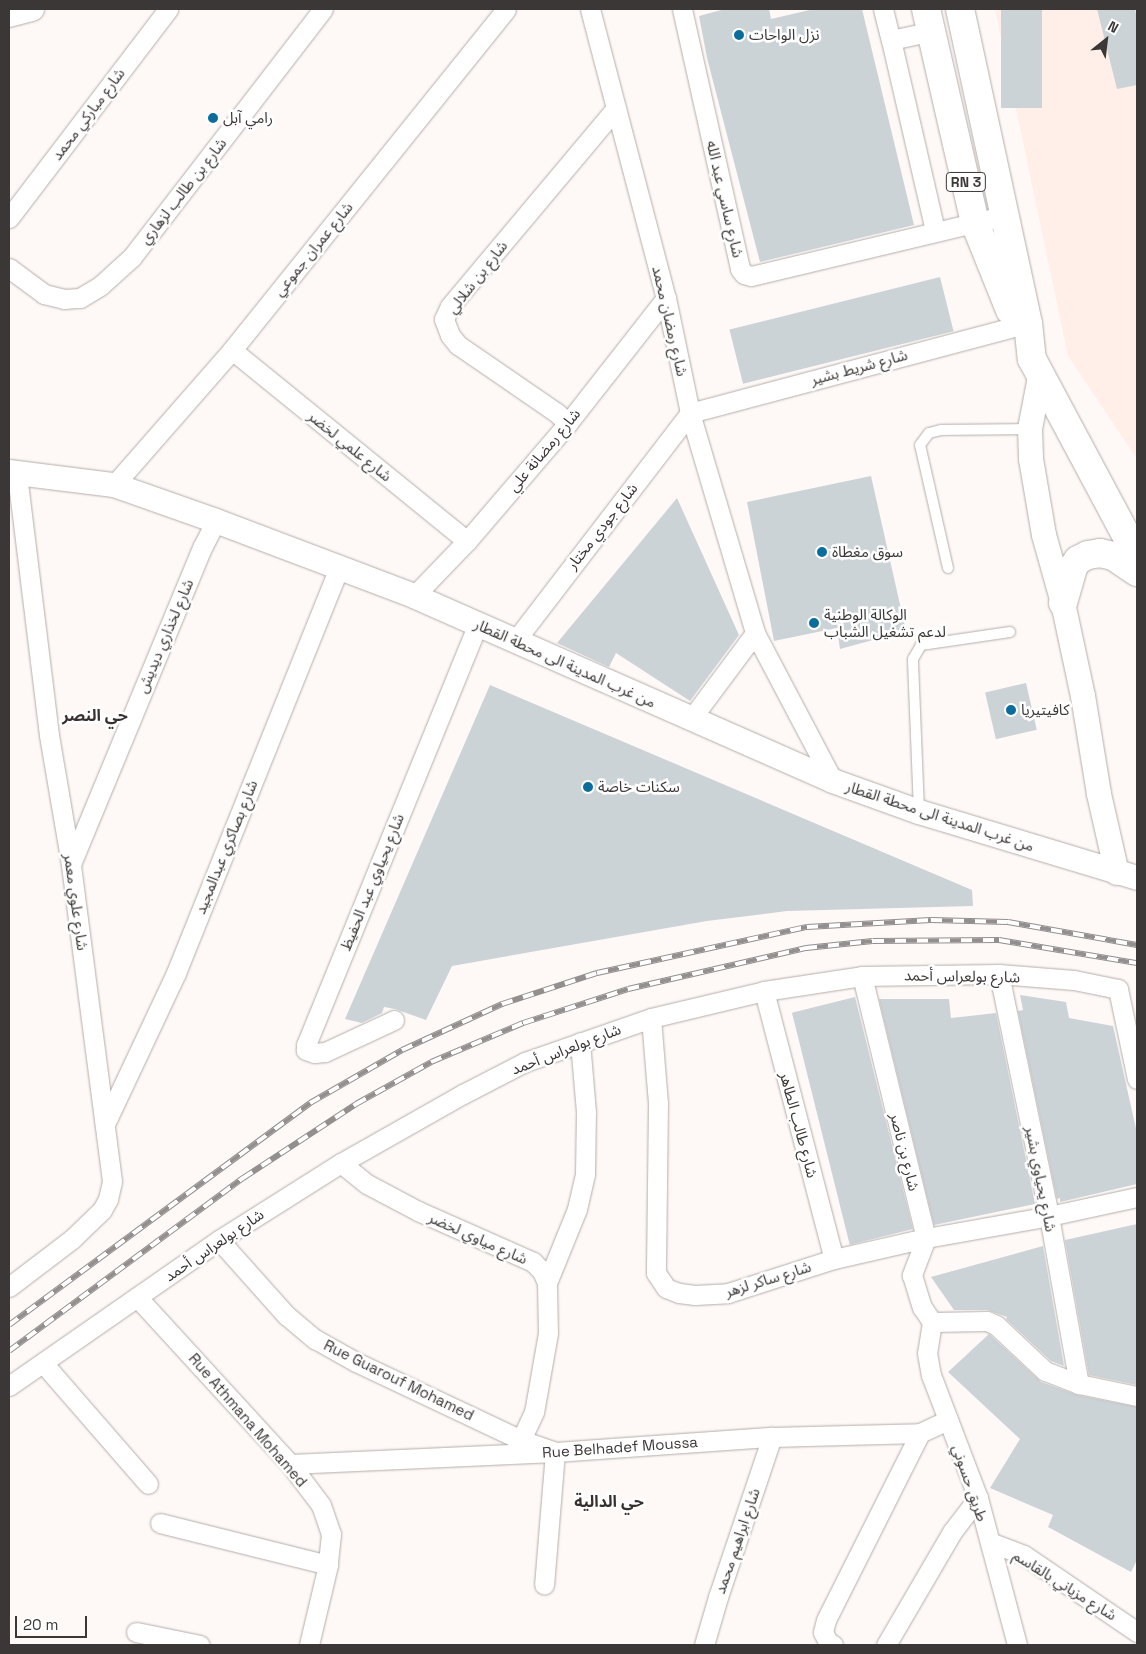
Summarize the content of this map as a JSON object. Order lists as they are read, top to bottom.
{
  "streets": {
    "main road": ["RN 3"],
    "street": [
      "شارع مباركي محمد",
      "شارع بن طالب لزهاري",
      "شارع ساسي عبد الله",
      "شارع عمران جموعي",
      "شارع بن شلالي",
      "شارع رمضان محمد",
      "شارع شريط بشير",
      "شارع علمي لخضر",
      "شارع رمضانة علي",
      "شارع جودي مختار",
      "شارع لخذاري ديديش",
      "من غرب المدينة الى محطة القطار",
      "شارع بصاكري عبدالمجيد",
      "شارع يحياوي عبد الحفيظ",
      "شارع علوي معمر",
      "شارع بولعراس أحمد",
      "شارع طالب الطاهر",
      "شارع بن ناصر",
      "شارع يحياوي بشير",
      "شارع مياوي لخضر",
      "شارع ساكر لزهر",
      "Rue Guarouf Mohamed",
      "Rue Athmana Mohamed",
      "Rue Belhadef Moussa",
      "طريق حسوني",
      "شارع ابراهيم محمد",
      "شارع مزياني بالقاسم"
    ]
  },
  "crossings": [
    ["RN 3", "شارع ساسي عبد الله"],
    ["RN 3", "شارع شريط بشير"],
    ["شارع عمران جموعي", "شارع علمي لخضر"],
    ["شارع عمران جموعي", "من غرب المدينة الى محطة القطار"],
    ["شارع بن شلالي", "شارع رمضان محمد"],
    ["شارع بن شلالي", "شارع رمضانة علي"],
    ["شارع رمضان محمد", "شارع شريط بشير"],
    ["شارع رمضان محمد", "شارع رمضانة علي"],
    ["شارع رمضان محمد", "شارع جودي مختار"],
    ["شارع رمضان محمد", "من غرب المدينة الى محطة القطار"],
    ["شارع شريط بشير", "شارع جودي مختار"],
    ["شارع علمي لخضر", "شارع رمضانة علي"],
    ["شارع رمضانة علي", "من غرب المدينة الى محطة القطار"],
    ["شارع جودي مختار", "من غرب المدينة الى محطة القطار"],
    ["شارع لخذاري ديديش", "من غرب المدينة الى محطة القطار"],
    ["شارع لخذاري ديديش", "شارع علوي معمر"],
    ["من غرب المدينة الى محطة القطار", "شارع بصاكري عبدالمجيد"],
    ["من غرب المدينة الى محطة القطار", "شارع يحياوي عبد الحفيظ"],
    ["من غرب المدينة الى محطة القطار", "شارع علوي معمر"],
    ["شارع بصاكري عبدالمجيد", "شارع علوي معمر"],
    ["شارع بولعراس أحمد", "شارع طالب الطاهر"],
    ["شارع بولعراس أحمد", "شارع بن ناصر"],
    ["شارع بولعراس أحمد", "شارع يحياوي بشير"],
    ["شارع بولعراس أحمد", "شارع مياوي لخضر"],
    ["شارع بولعراس أحمد", "شارع ساكر لزهر"],
    ["شارع بولعراس أحمد", "Rue Guarouf Mohamed"],
    ["شارع بولعراس أحمد", "Rue Athmana Mohamed"],
    ["شارع طالب الطاهر", "شارع ساكر لزهر"],
    ["شارع بن ناصر", "شارع ساكر لزهر"],
    ["شارع يحياوي بشير", "شارع ساكر لزهر"],
    ["Rue Guarouf Mohamed", "Rue Belhadef Moussa"],
    ["Rue Athmana Mohamed", "Rue Belhadef Moussa"],
    ["Rue Belhadef Moussa", "طريق حسوني"],
    ["Rue Belhadef Moussa", "شارع ابراهيم محمد"],
    ["طريق حسوني", "شارع مزياني بالقاسم"]
  ],
  "districts": ["حي النصر", "حي الدالية"],
  "places": [
    "نزل الواحات",
    "رامي آبل",
    "سوق مغطاة",
    "الوكالة الوطنية لدعم تشغيل الشباب",
    "كافيتيريا",
    "سكنات خاصة"
  ],
  "scale_bar": "20 m",
  "north": "top right"
}
